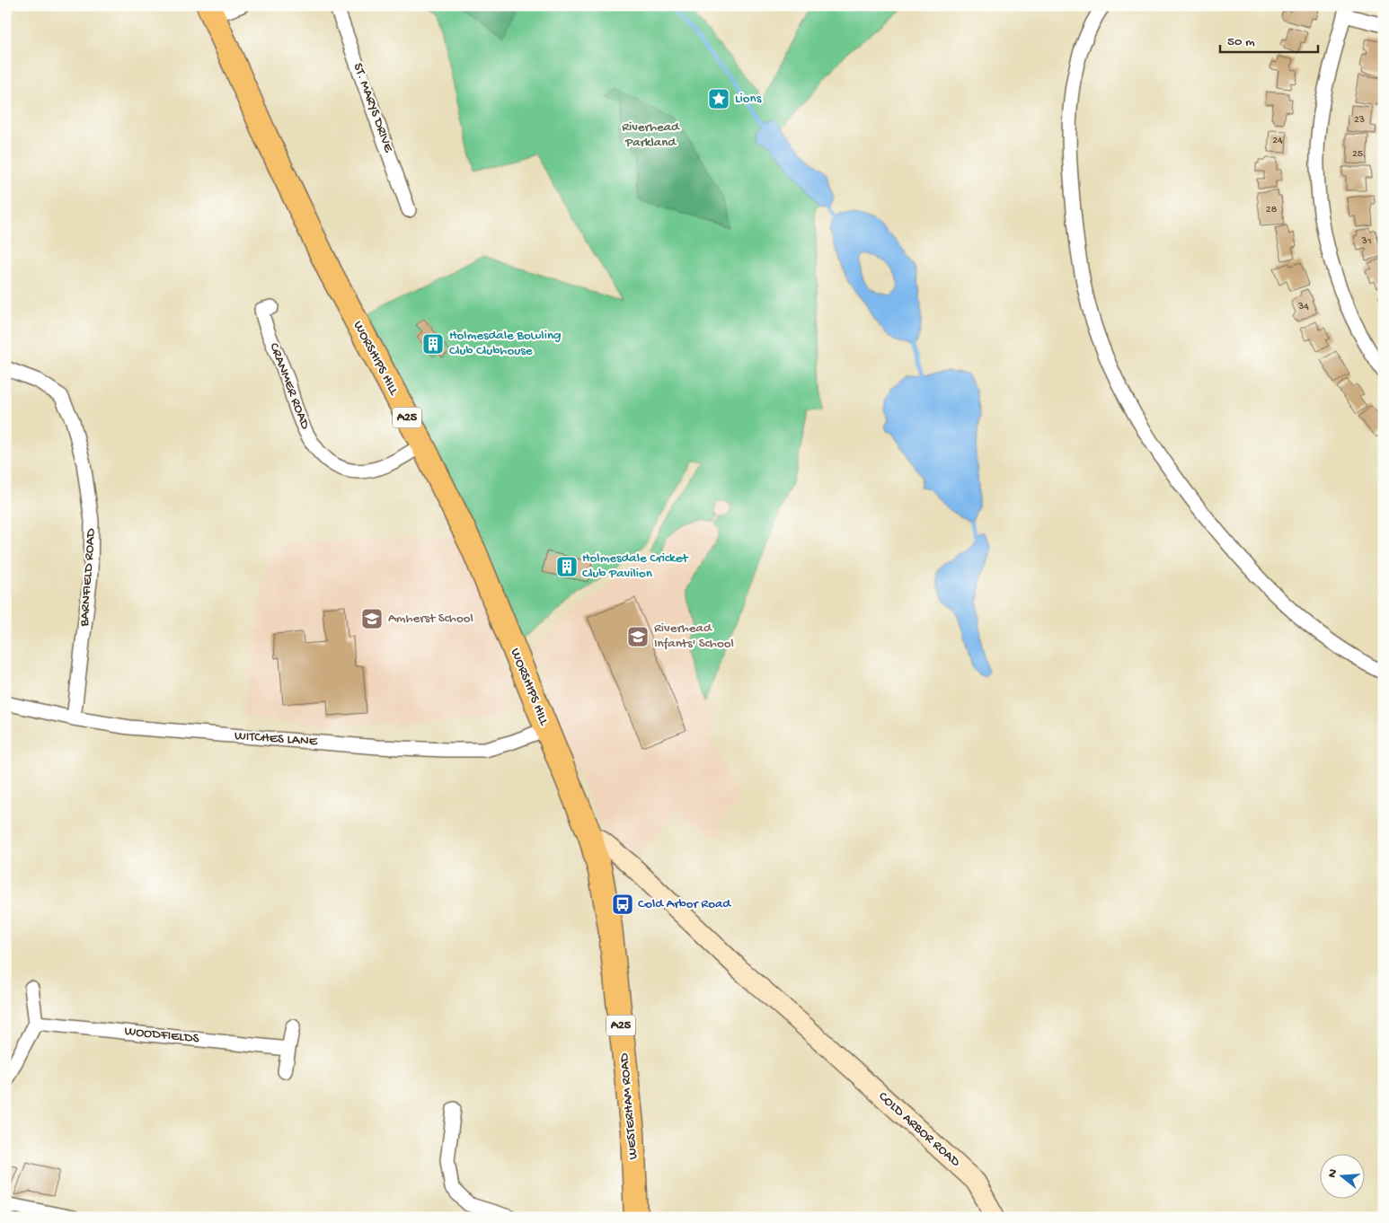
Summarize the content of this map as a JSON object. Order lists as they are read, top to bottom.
{
  "streets": {
    "highway": ["WORSHIPS HILL", "A25", "WESTERHAM ROAD"],
    "main road": ["COLD ARBOR ROAD"],
    "street": [
      "ST. MARYS DRIVE",
      "CRANMER ROAD",
      "BARNFIELD ROAD",
      "WITCHES LANE",
      "WOODFIELDS"
    ]
  },
  "crossings": [
    ["WORSHIPS HILL", "CRANMER ROAD"],
    ["WORSHIPS HILL", "WITCHES LANE"],
    ["WORSHIPS HILL", "WESTERHAM ROAD"],
    ["WORSHIPS HILL", "COLD ARBOR ROAD"],
    ["BARNFIELD ROAD", "WITCHES LANE"],
    ["WESTERHAM ROAD", "COLD ARBOR ROAD"]
  ],
  "parks": ["Riverhead Parkland"],
  "places": {
    "place": ["Lions"],
    "building": ["Holmesdale Bowling Club Clubhouse", "Holmesdale Cricket Club Pavilion"],
    "school or university": ["Amherst School", "Riverhead Infants' School"],
    "bus stop": ["Cold Arbor Road"]
  },
  "house_numbers": [
    "23",
    "24",
    "25",
    "28",
    "31",
    "34"
  ],
  "scale_bar": "50 m",
  "north": "left"
}
